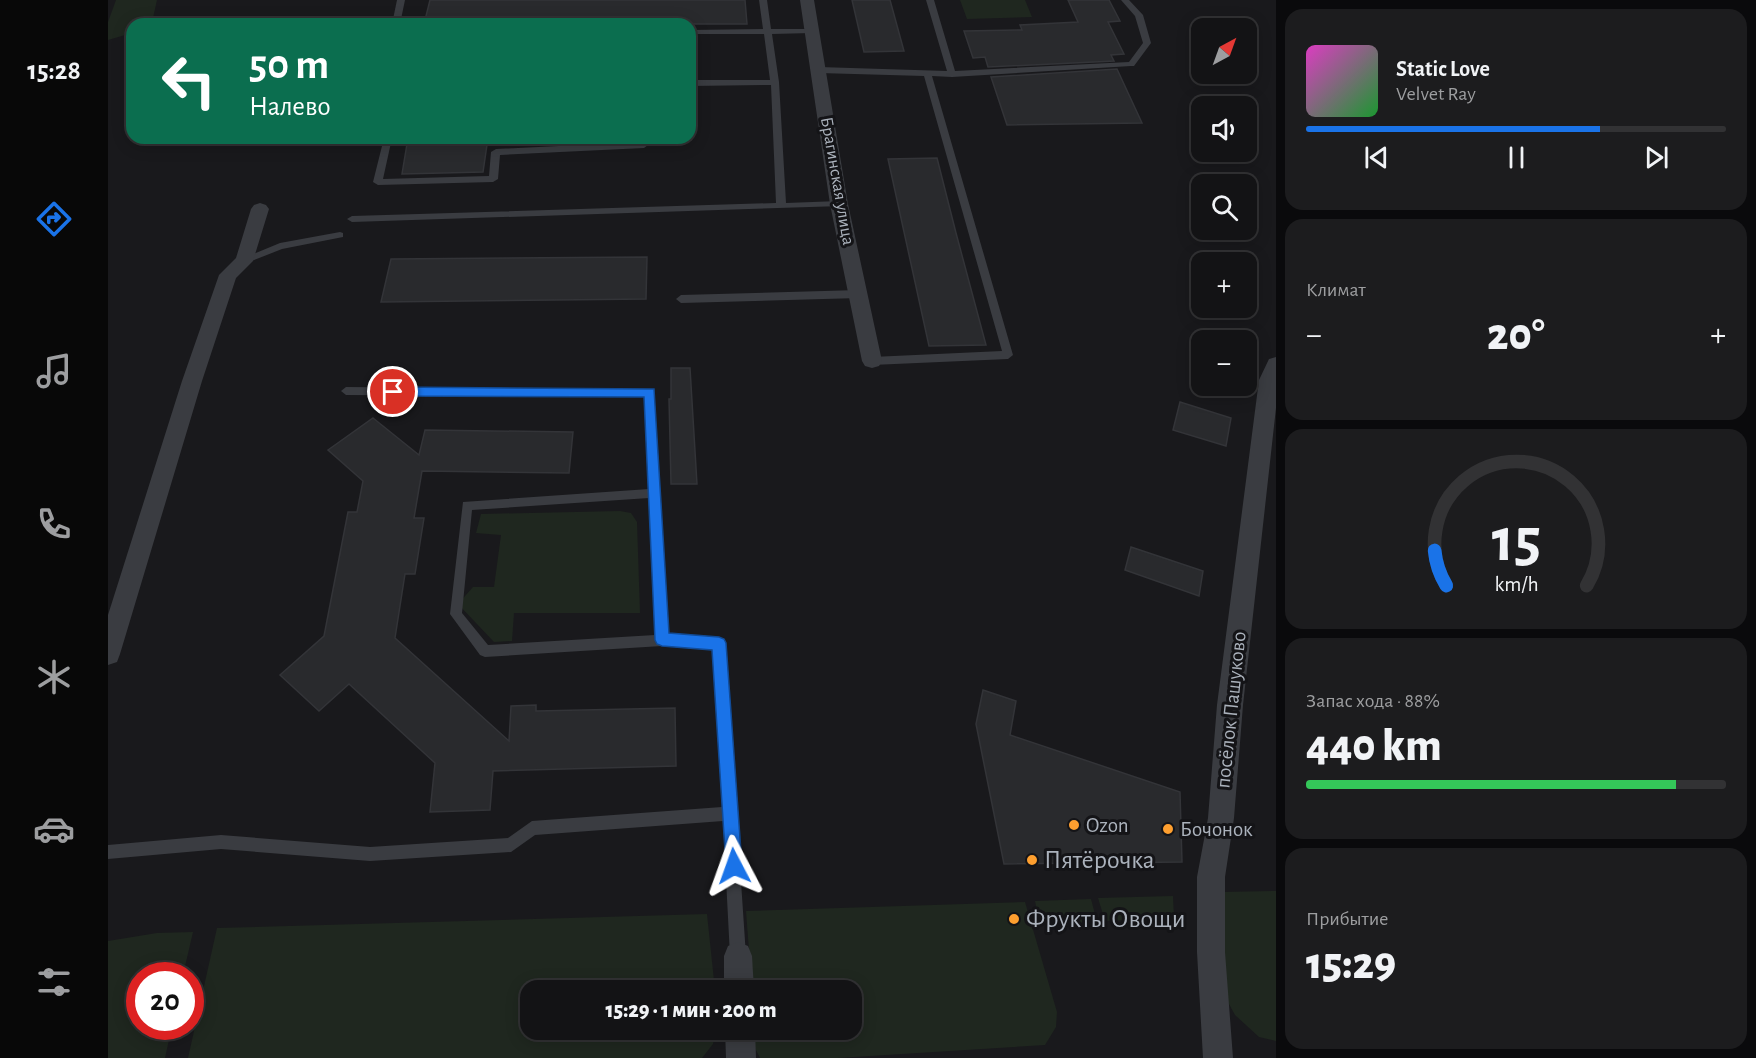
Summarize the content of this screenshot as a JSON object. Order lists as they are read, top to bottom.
{
  "streets": {
    "street": ["Брагинская улица", "посёлок Пашуково"]
  },
  "places": [
    "Ozon",
    "Бочонок",
    "Пятёрочка",
    "Фрукты Овощи"
  ],
  "north": "top right",
  "page": {
    "tabs": "15:28",
    "map_buttons": ["+", "−"],
    "turn": ["50 m", "Налево"],
    "song": ["Static Love", "Velvet Ray"],
    "tile": [
      "Климат",
      ["Запас хода · 88%", "440 km"],
      ["Прибытие", "15:29"]
    ],
    "heat": ["−", "20°", "+"],
    "limit": "20",
    "trip": "15:29 · 1 мин · 200 m",
    "gauge": ["15", "km/h"]
  }
}
